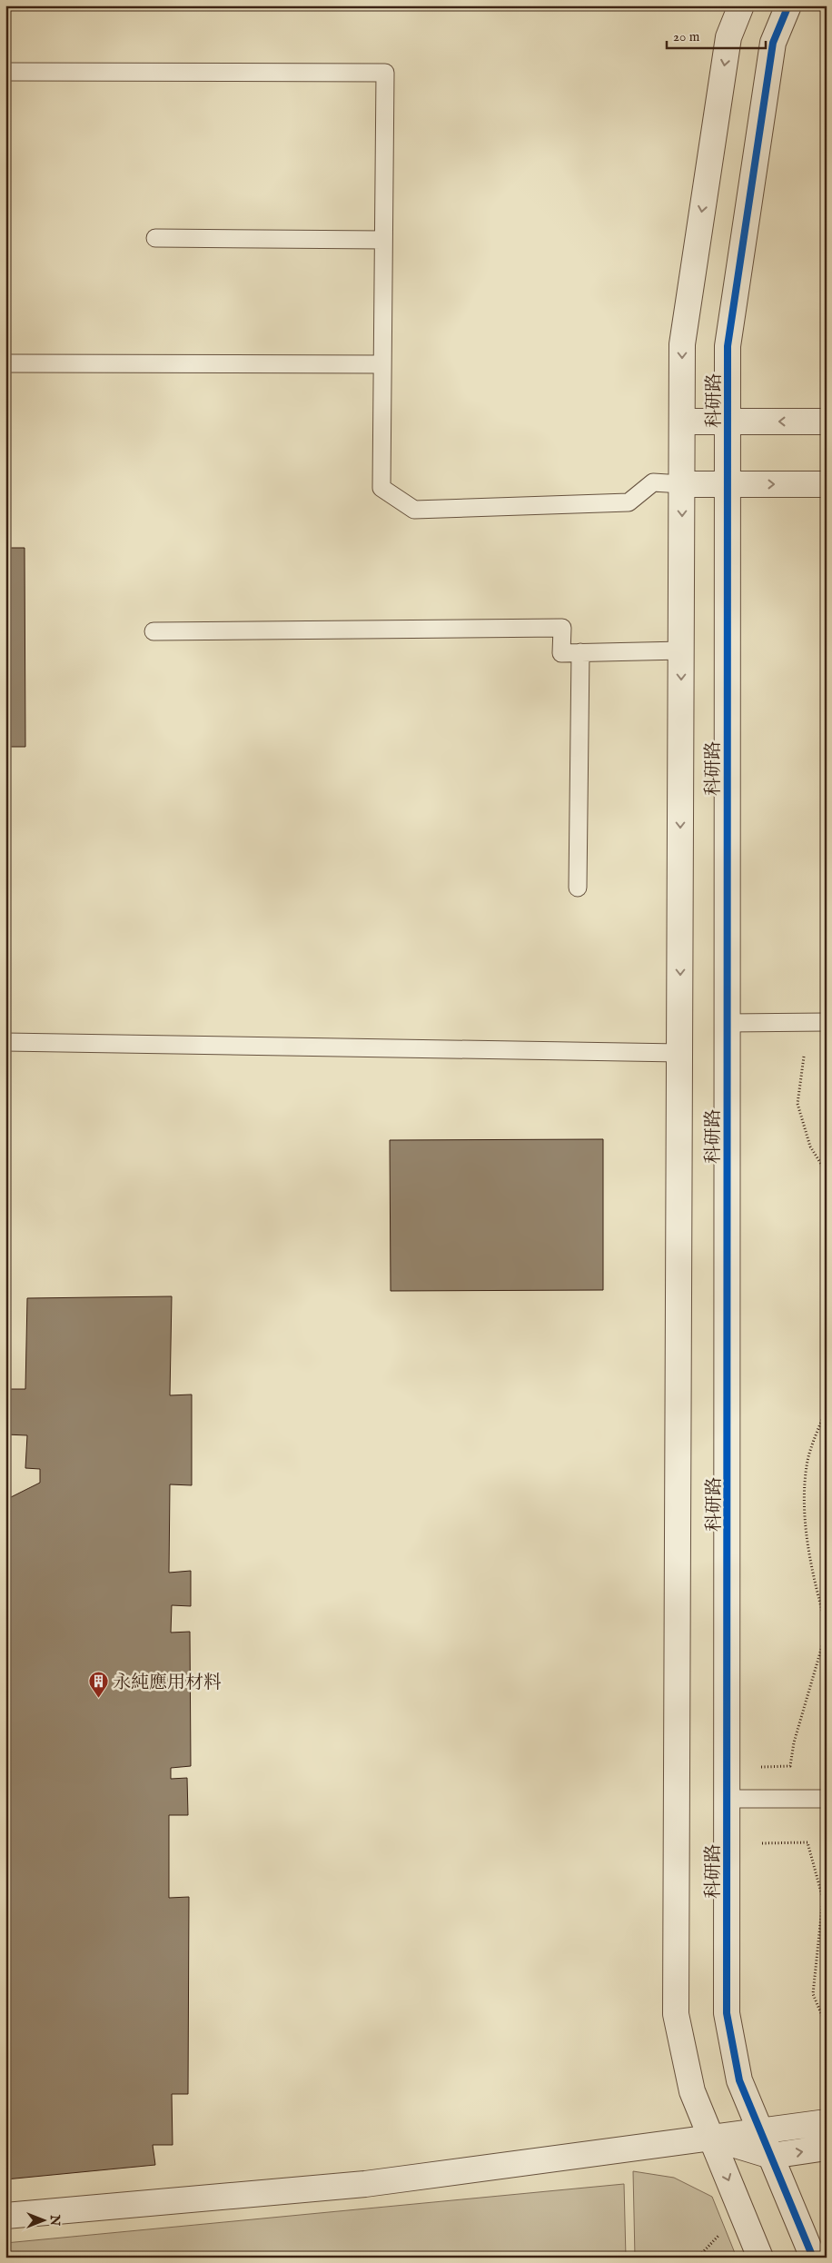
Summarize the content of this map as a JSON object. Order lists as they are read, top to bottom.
{
  "streets": {
    "street": ["科研路"]
  },
  "places": {
    "building": ["永純應用材料"]
  },
  "scale_bar": "20 m",
  "north": "right"
}
